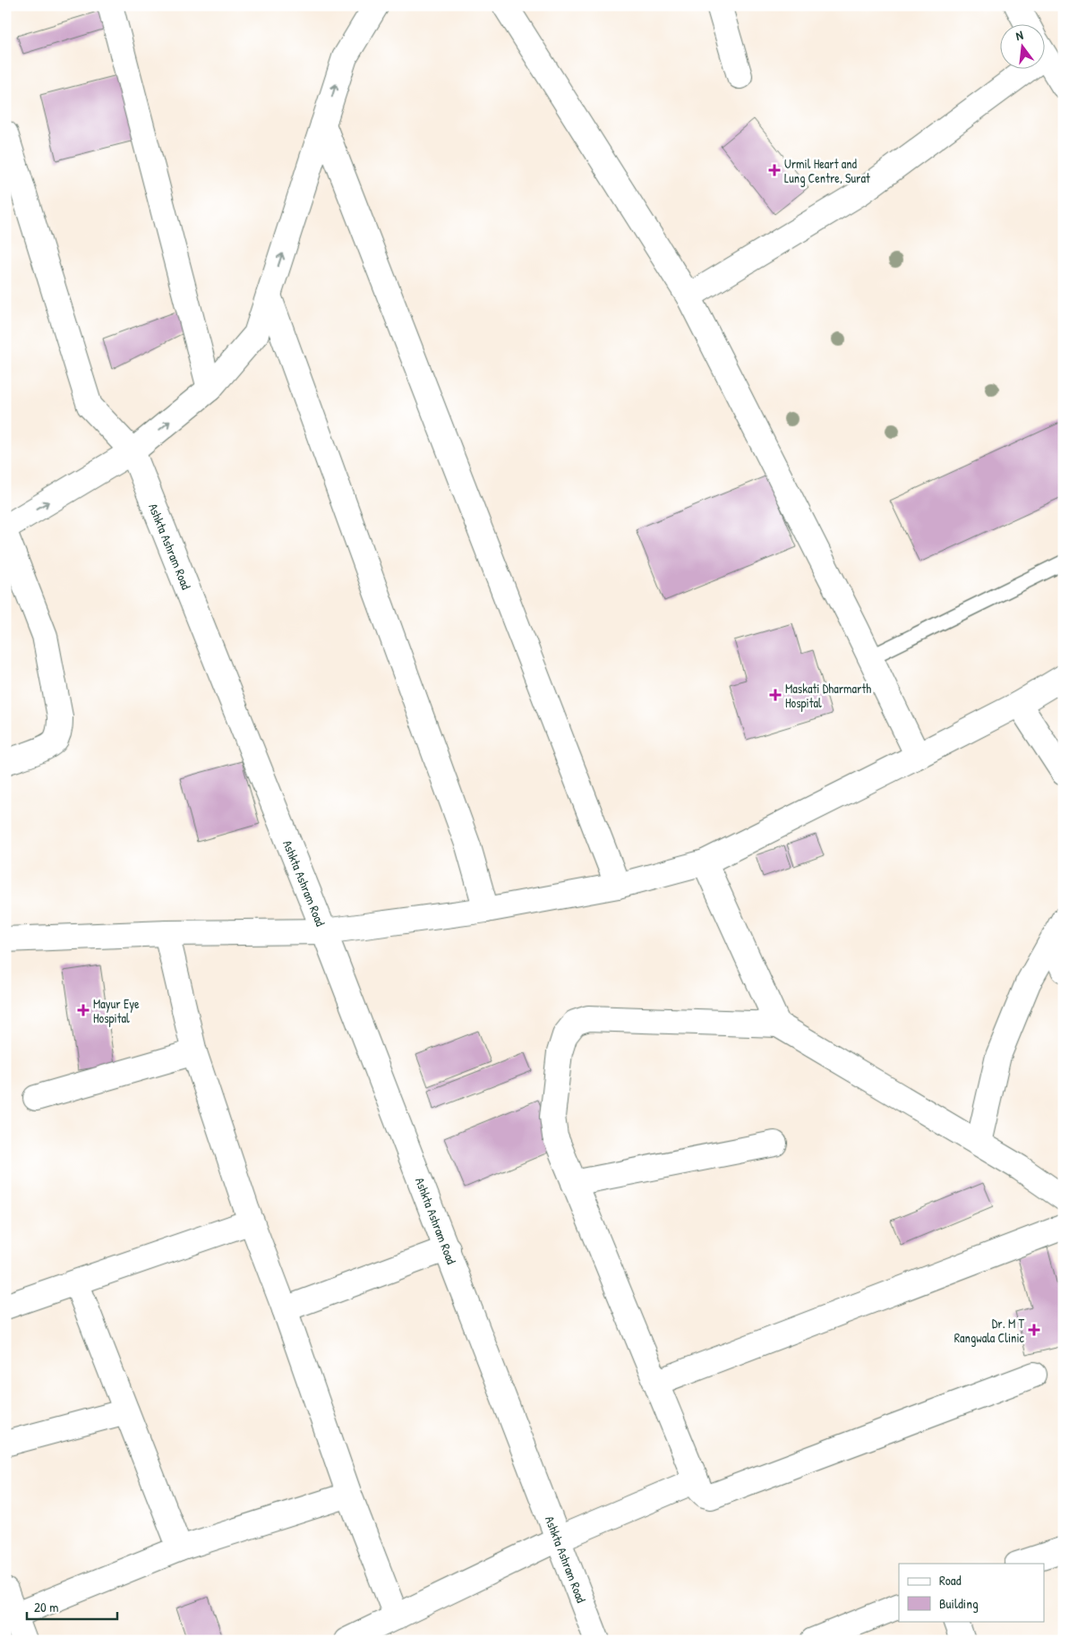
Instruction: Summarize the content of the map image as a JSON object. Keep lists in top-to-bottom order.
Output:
{
  "streets": {
    "street": ["Ashkta Ashram Road"]
  },
  "places": {
    "health": [
      "Urmil Heart and Lung Centre, Surat",
      "Maskati Dharmarth Hospital",
      "Mayur Eye Hospital",
      "Dr. M T Rangwala Clinic"
    ]
  },
  "legend": ["Road", "Building"],
  "scale_bar": "20 m",
  "north": "top"
}
